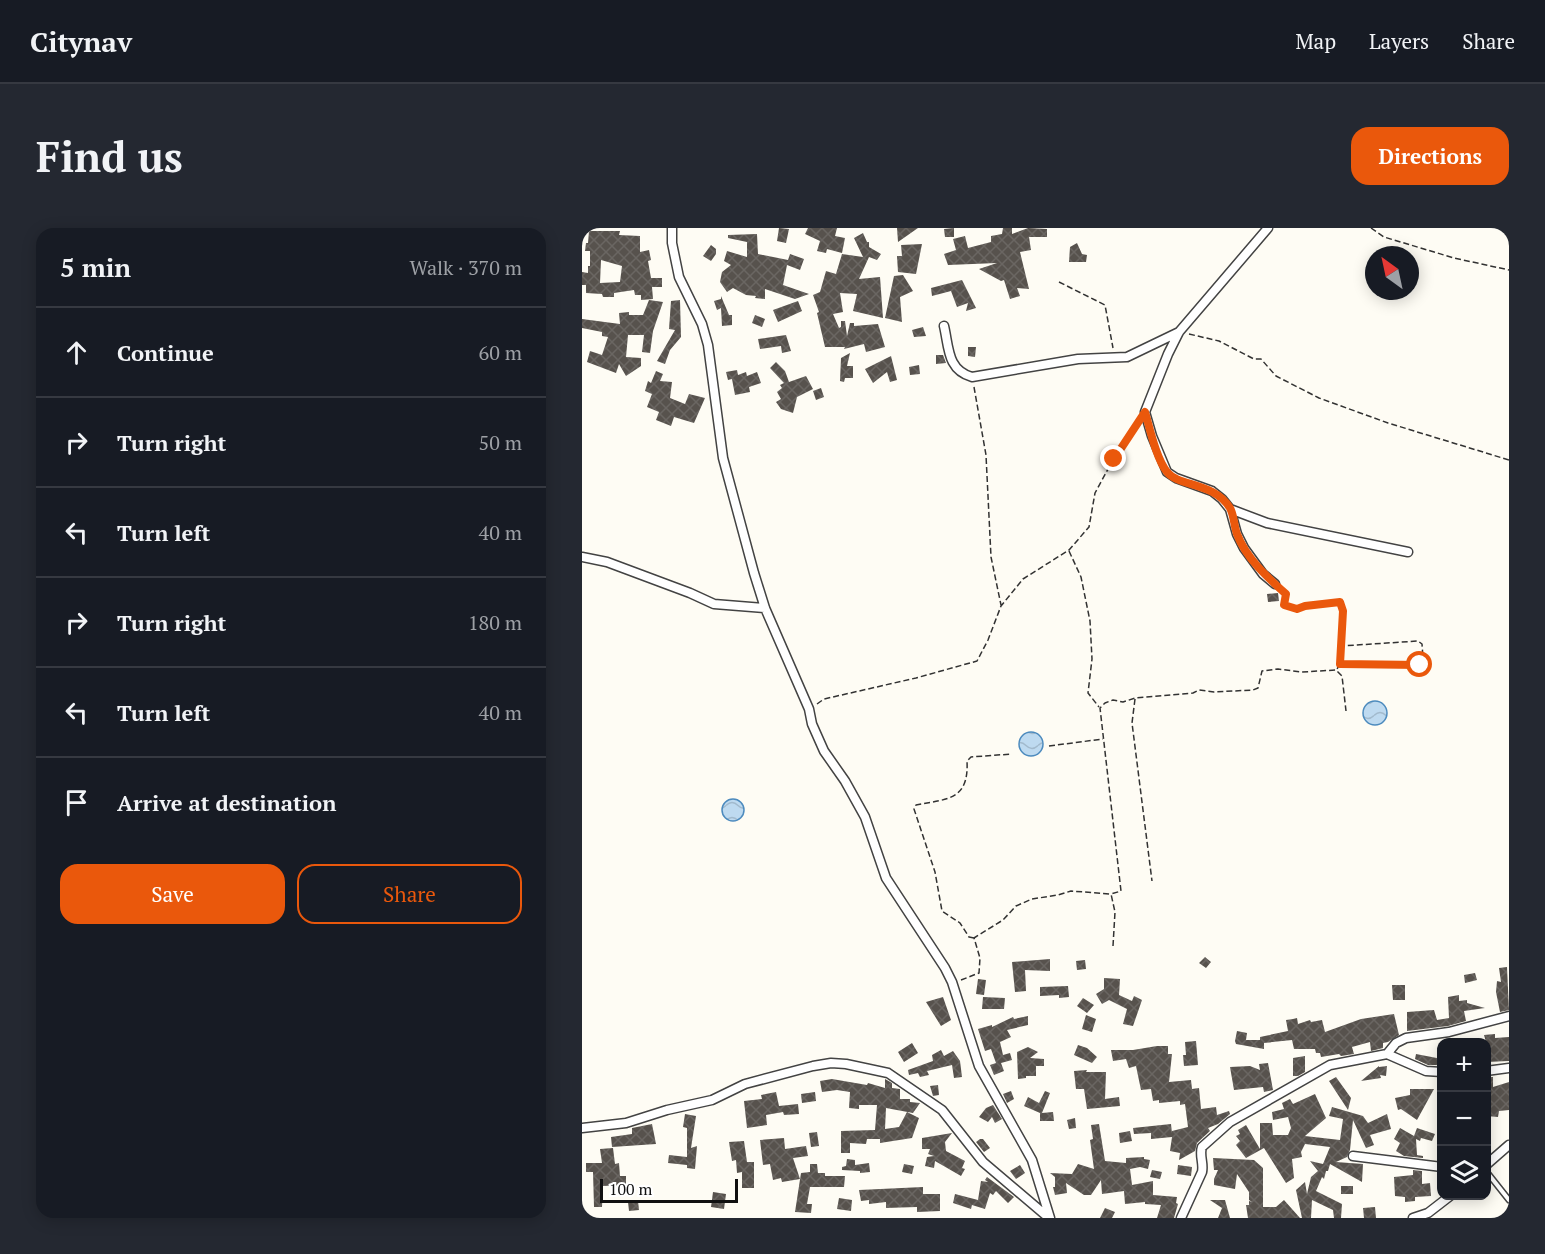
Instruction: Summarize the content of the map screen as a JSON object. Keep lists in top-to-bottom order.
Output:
{
  "scale_bar": "100 m",
  "north": "top left",
  "page": {
    "header": "Citynav",
    "nav": ["Map", "Layers", "Share"],
    "buttons": [
      "Directions",
      ["Save", "Share"]
    ],
    "title": "Find us",
    "heading": ["5 min", "Walk · 370 m"],
    "list": [
      ["Continue", "60 m"],
      ["Turn right", "50 m"],
      ["Turn left", "40 m"],
      ["Turn right", "180 m"],
      ["Turn left", "40 m"],
      "Arrive at destination"
    ],
    "map_buttons": ["+", "−"],
    "scale": "100 m"
  }
}
